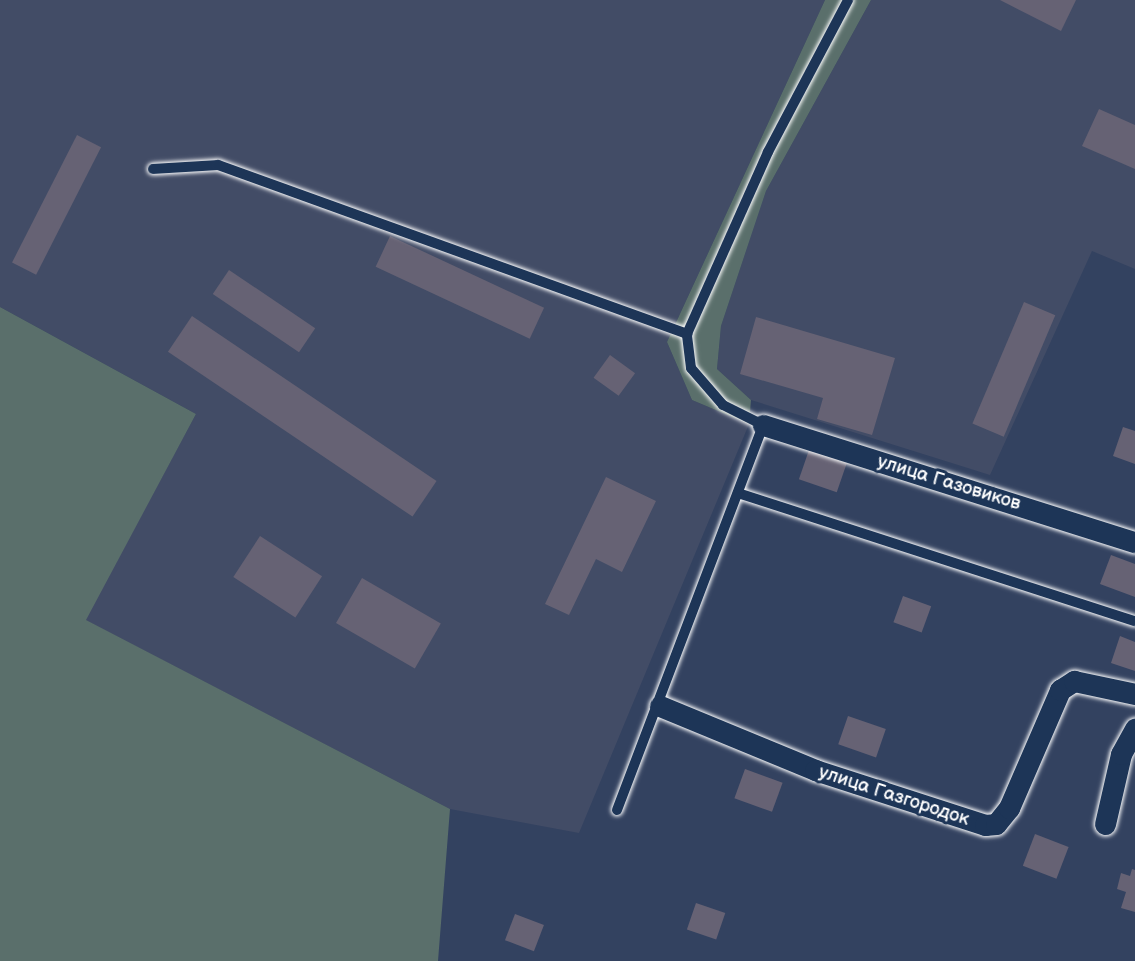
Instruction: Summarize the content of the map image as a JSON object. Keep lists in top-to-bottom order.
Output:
{
  "streets": {
    "street": ["улица Газовиков", "улица Газгородок"]
  }
}
